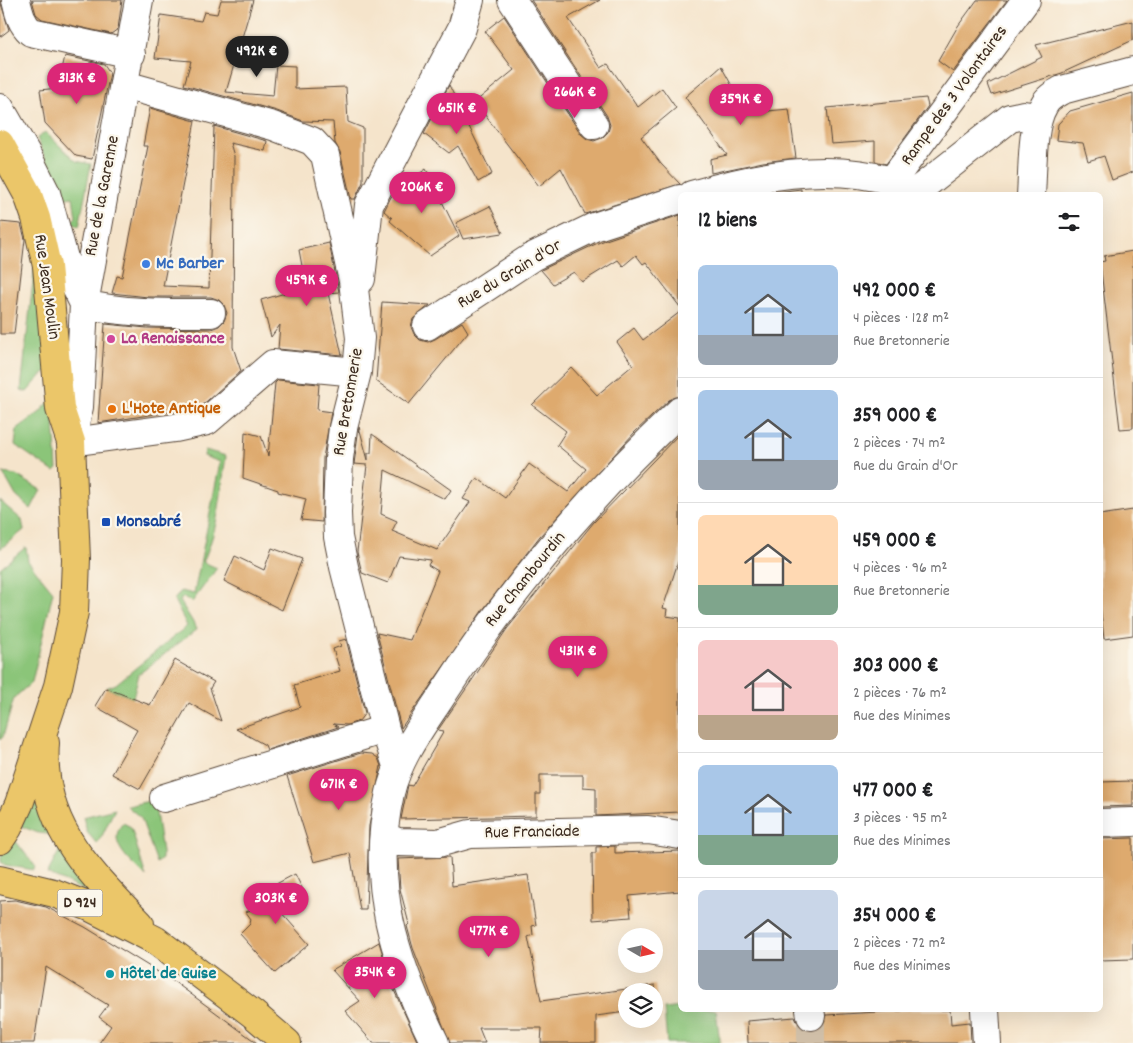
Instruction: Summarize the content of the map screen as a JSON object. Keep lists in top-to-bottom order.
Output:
{
  "streets": {
    "main road": ["Rue Jean Moulin", "D 924"],
    "street": [
      "Rampe des 3 Volontaires",
      "Rue de la Garenne",
      "Rue du Grain d'Or",
      "Rue Bretonnerie",
      "Rue Chambourdin",
      "Rue Franciade"
    ]
  },
  "crossings": [
    ["Rue de la Garenne", "Rue Jean Moulin"],
    ["Rue de la Garenne", "Rue Bretonnerie"],
    ["Rue Jean Moulin", "D 924"],
    ["Rue Bretonnerie", "Rue Chambourdin"],
    ["Rue Chambourdin", "Rue Franciade"]
  ],
  "places": {
    "other": [
      "Mc Barber",
      "La Renaissance",
      "L'Hote Antique",
      "Hôtel de Guise"
    ],
    "transit": ["Monsabré"]
  },
  "north": "right",
  "page": {
    "price": [
      "492K €",
      "313K €",
      "266K €",
      "359K €",
      "651K €",
      "206K €",
      "459K €",
      "431K €",
      "671K €",
      "303K €",
      "477K €",
      "354K €"
    ],
    "heading": "12 biens",
    "list": [
      {
        "name": "492 000 €",
        "note": "4 pièces · 128 m² · Rue Bretonnerie"
      },
      {
        "name": "359 000 €",
        "note": "2 pièces · 74 m² · Rue du Grain d'Or"
      },
      {
        "name": "459 000 €",
        "note": "4 pièces · 96 m² · Rue Bretonnerie"
      },
      {
        "name": "303 000 €",
        "note": "2 pièces · 76 m² · Rue des Minimes"
      },
      {
        "name": "477 000 €",
        "note": "3 pièces · 95 m² · Rue des Minimes"
      },
      {
        "name": "354 000 €",
        "note": "2 pièces · 72 m² · Rue des Minimes"
      }
    ]
  }
}
